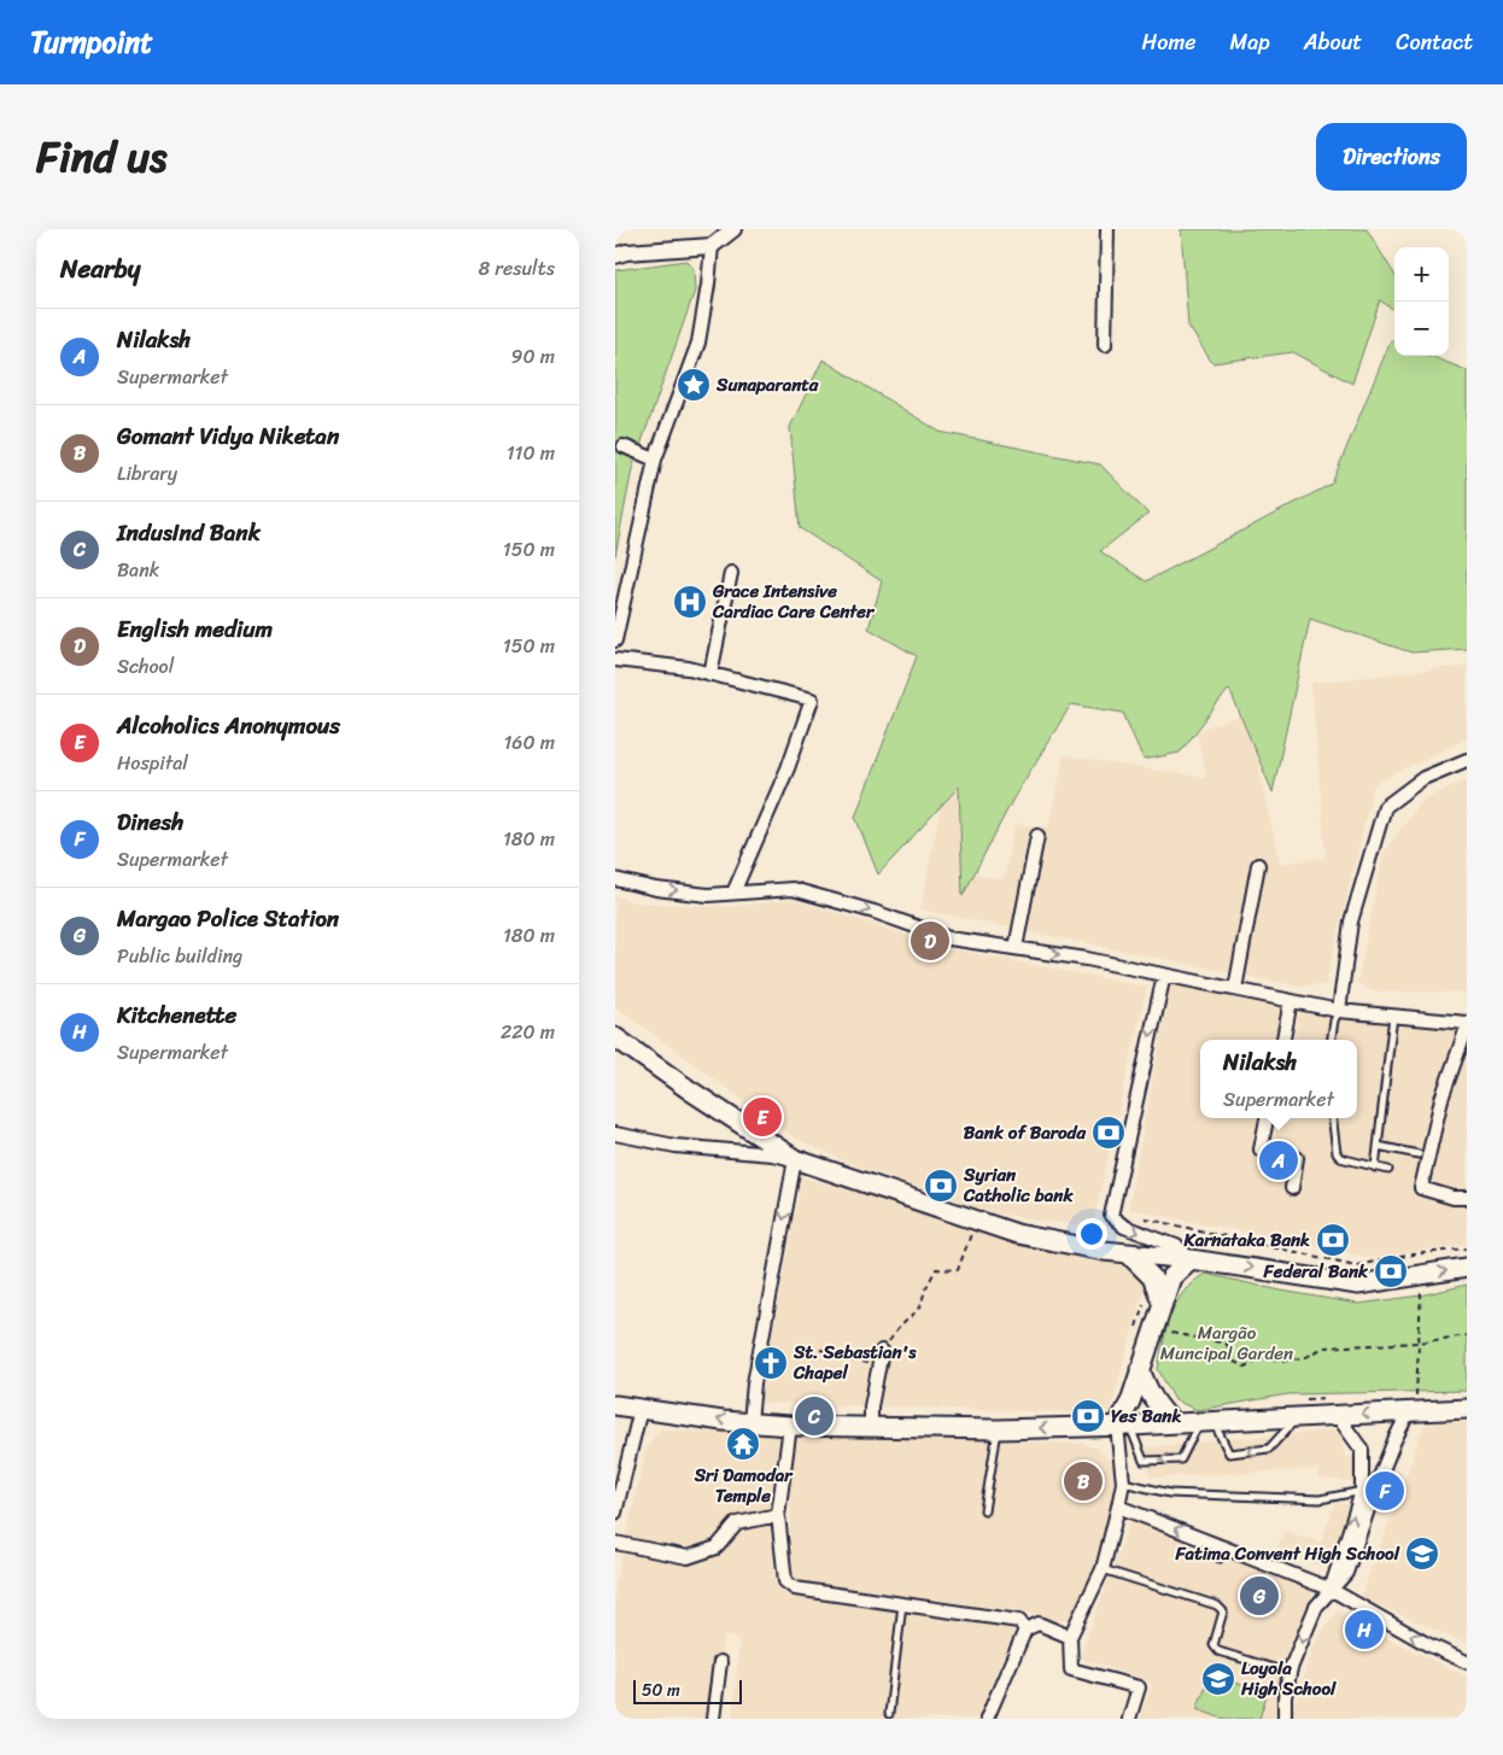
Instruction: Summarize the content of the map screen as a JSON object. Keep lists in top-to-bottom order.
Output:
{
  "parks": ["Margão Muncipal Garden"],
  "places": {
    "place": ["Sunaparanta"],
    "hospital": ["Grace Intensive Cardiac Care Center"],
    "bank": [
      "Bank of Baroda",
      "Syrian Catholic bank",
      "Karnataka Bank",
      "Federal Bank",
      "Yes Bank"
    ],
    "church": ["St. Sebastian's Chapel"],
    "temple": ["Sri Damodar Temple"],
    "school or university": ["Fatima Convent High School", "Loyola High School"]
  },
  "scale_bar": "50 m",
  "page": {
    "header": "Turnpoint",
    "nav": [
      "Home",
      "Map",
      "About",
      "Contact"
    ],
    "title": "Find us",
    "buttons": "Directions",
    "heading": ["Nearby", "8 results"],
    "map_buttons": ["+", "−"],
    "list": [
      {
        "mark": "A",
        "name": "Nilaksh",
        "note": "Supermarket",
        "value": "90 m"
      },
      {
        "mark": "B",
        "name": "Gomant Vidya Niketan",
        "note": "Library",
        "value": "110 m"
      },
      {
        "mark": "C",
        "name": "IndusInd Bank",
        "note": "Bank",
        "value": "150 m"
      },
      {
        "mark": "D",
        "name": "English medium",
        "note": "School",
        "value": "150 m"
      },
      {
        "mark": "E",
        "name": "Alcoholics Anonymous",
        "note": "Hospital",
        "value": "160 m"
      },
      {
        "mark": "F",
        "name": "Dinesh",
        "note": "Supermarket",
        "value": "180 m"
      },
      {
        "mark": "G",
        "name": "Margao Police Station",
        "note": "Public building",
        "value": "180 m"
      },
      {
        "mark": "H",
        "name": "Kitchenette",
        "note": "Supermarket",
        "value": "220 m"
      }
    ],
    "pins": [
      "D",
      "E",
      "A",
      "C",
      "B",
      "F",
      "G",
      "H"
    ],
    "popup": ["Nilaksh", "Supermarket"],
    "scale": "50 m"
  }
}
